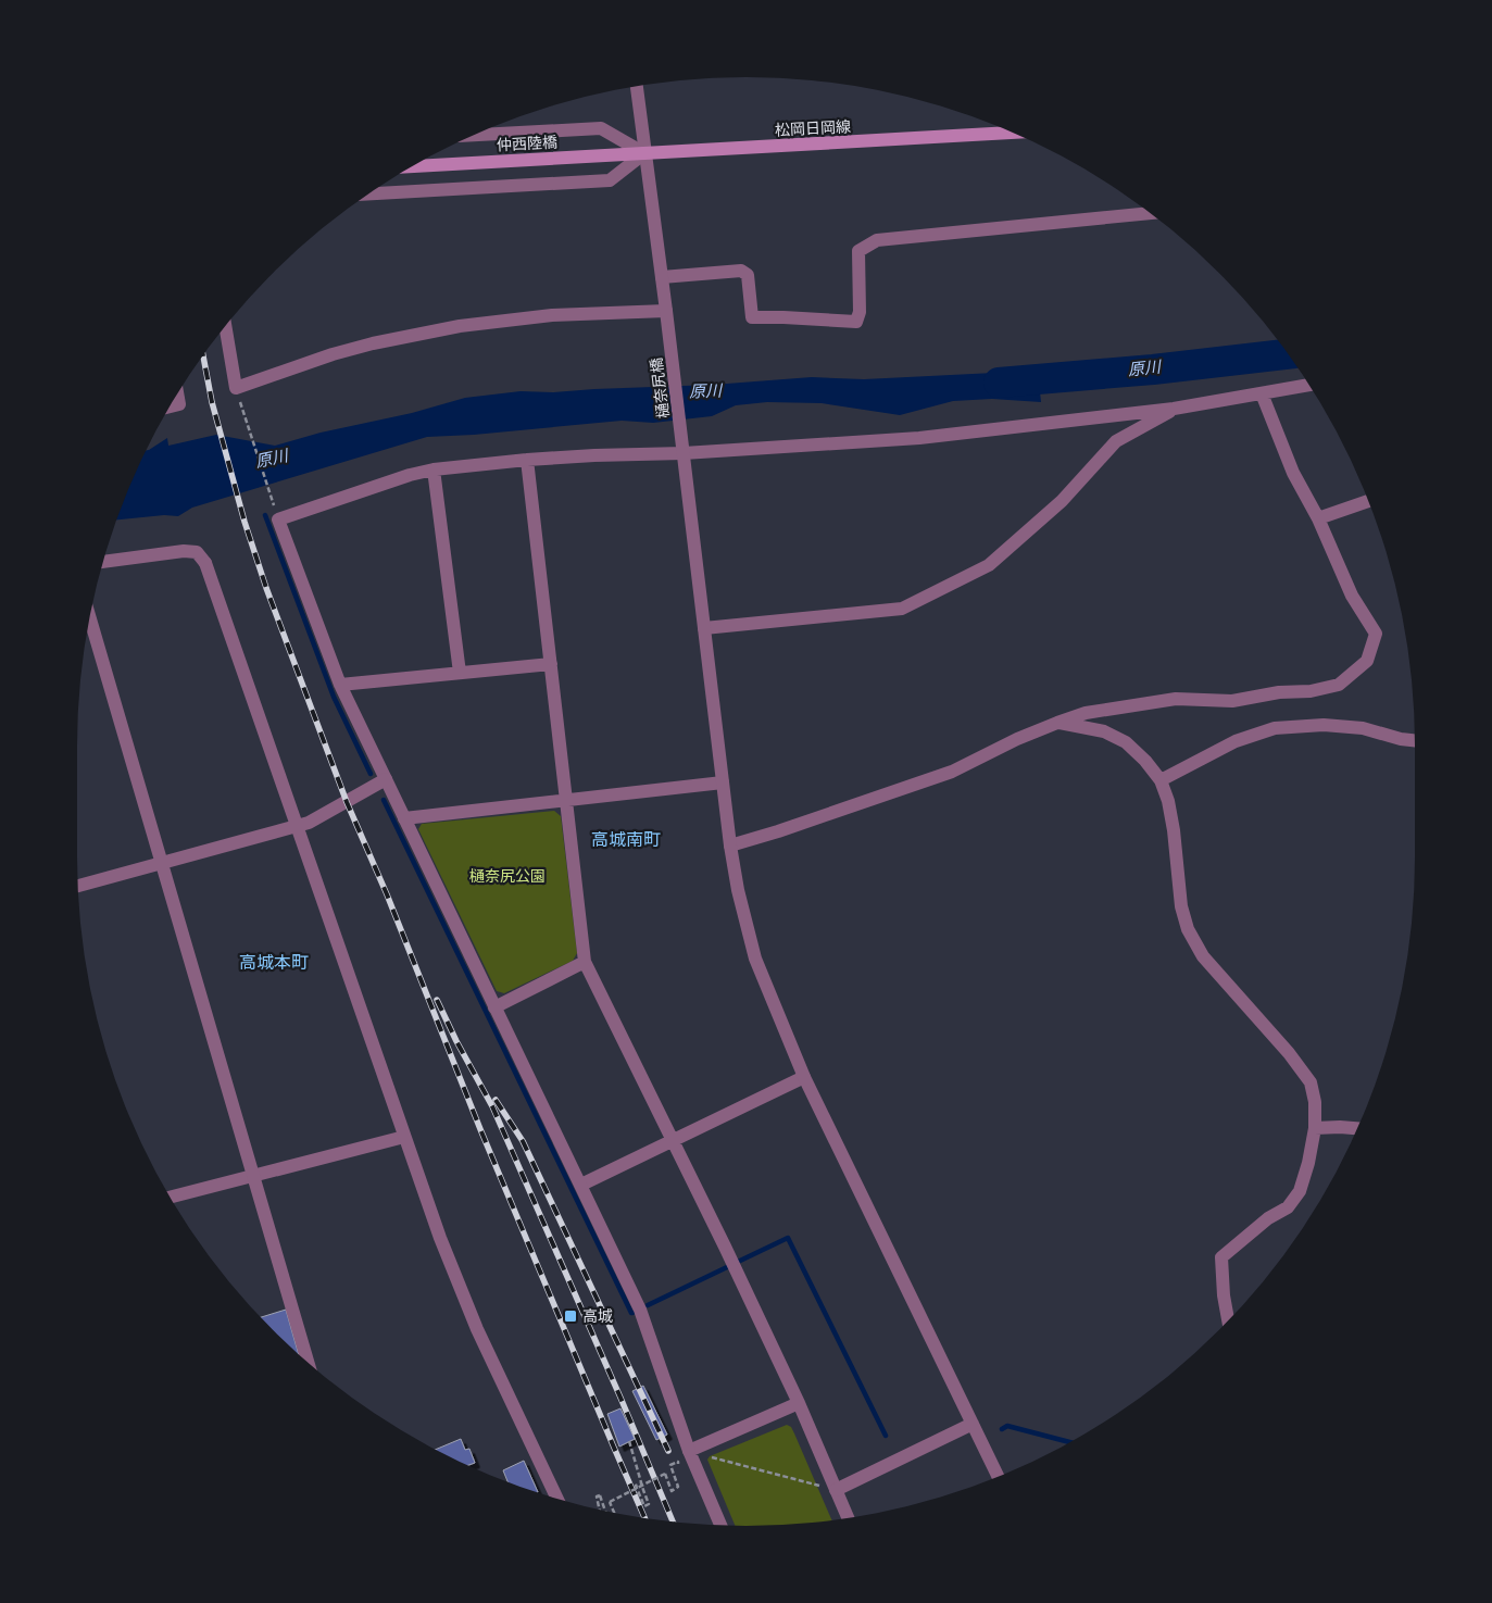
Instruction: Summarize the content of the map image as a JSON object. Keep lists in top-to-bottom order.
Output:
{
  "streets": {
    "main road": ["松岡日岡線", "仲西陸橋"],
    "street": ["樋奈尻橋"]
  },
  "crossings": [
    ["松岡日岡線", "仲西陸橋"],
    ["松岡日岡線", "樋奈尻橋"]
  ],
  "districts": ["高城南町", "高城本町"],
  "water": ["原川"],
  "parks": ["樋奈尻公園"],
  "places": {
    "transit": ["高城"]
  }
}
